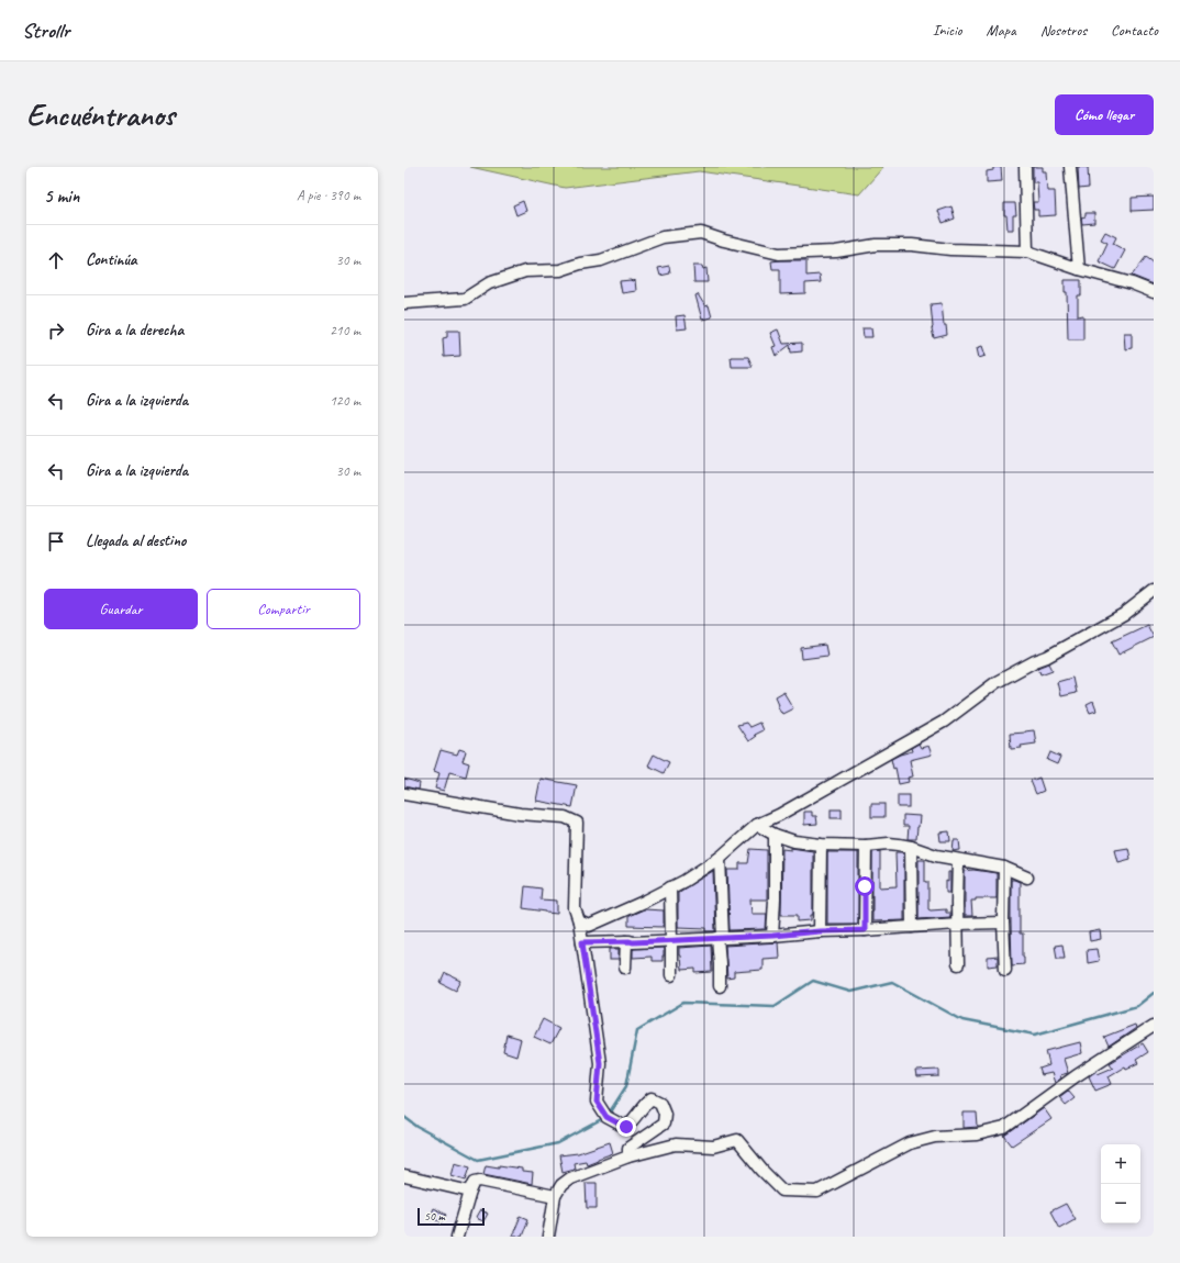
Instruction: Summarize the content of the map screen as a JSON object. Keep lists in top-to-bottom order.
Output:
{
  "scale_bar": "50 m",
  "page": {
    "header": "Strollr",
    "nav": [
      "Inicio",
      "Mapa",
      "Nosotros",
      "Contacto"
    ],
    "buttons": [
      "Cómo llegar",
      ["Guardar", "Compartir"]
    ],
    "title": "Encuéntranos",
    "heading": ["5 min", "A pie · 390 m"],
    "list": [
      ["Continúa", "30 m"],
      ["Gira a la derecha", "210 m"],
      ["Gira a la izquierda", "120 m"],
      ["Gira a la izquierda", "30 m"],
      "Llegada al destino"
    ],
    "map_buttons": ["+", "−"],
    "scale": "50 m"
  }
}
